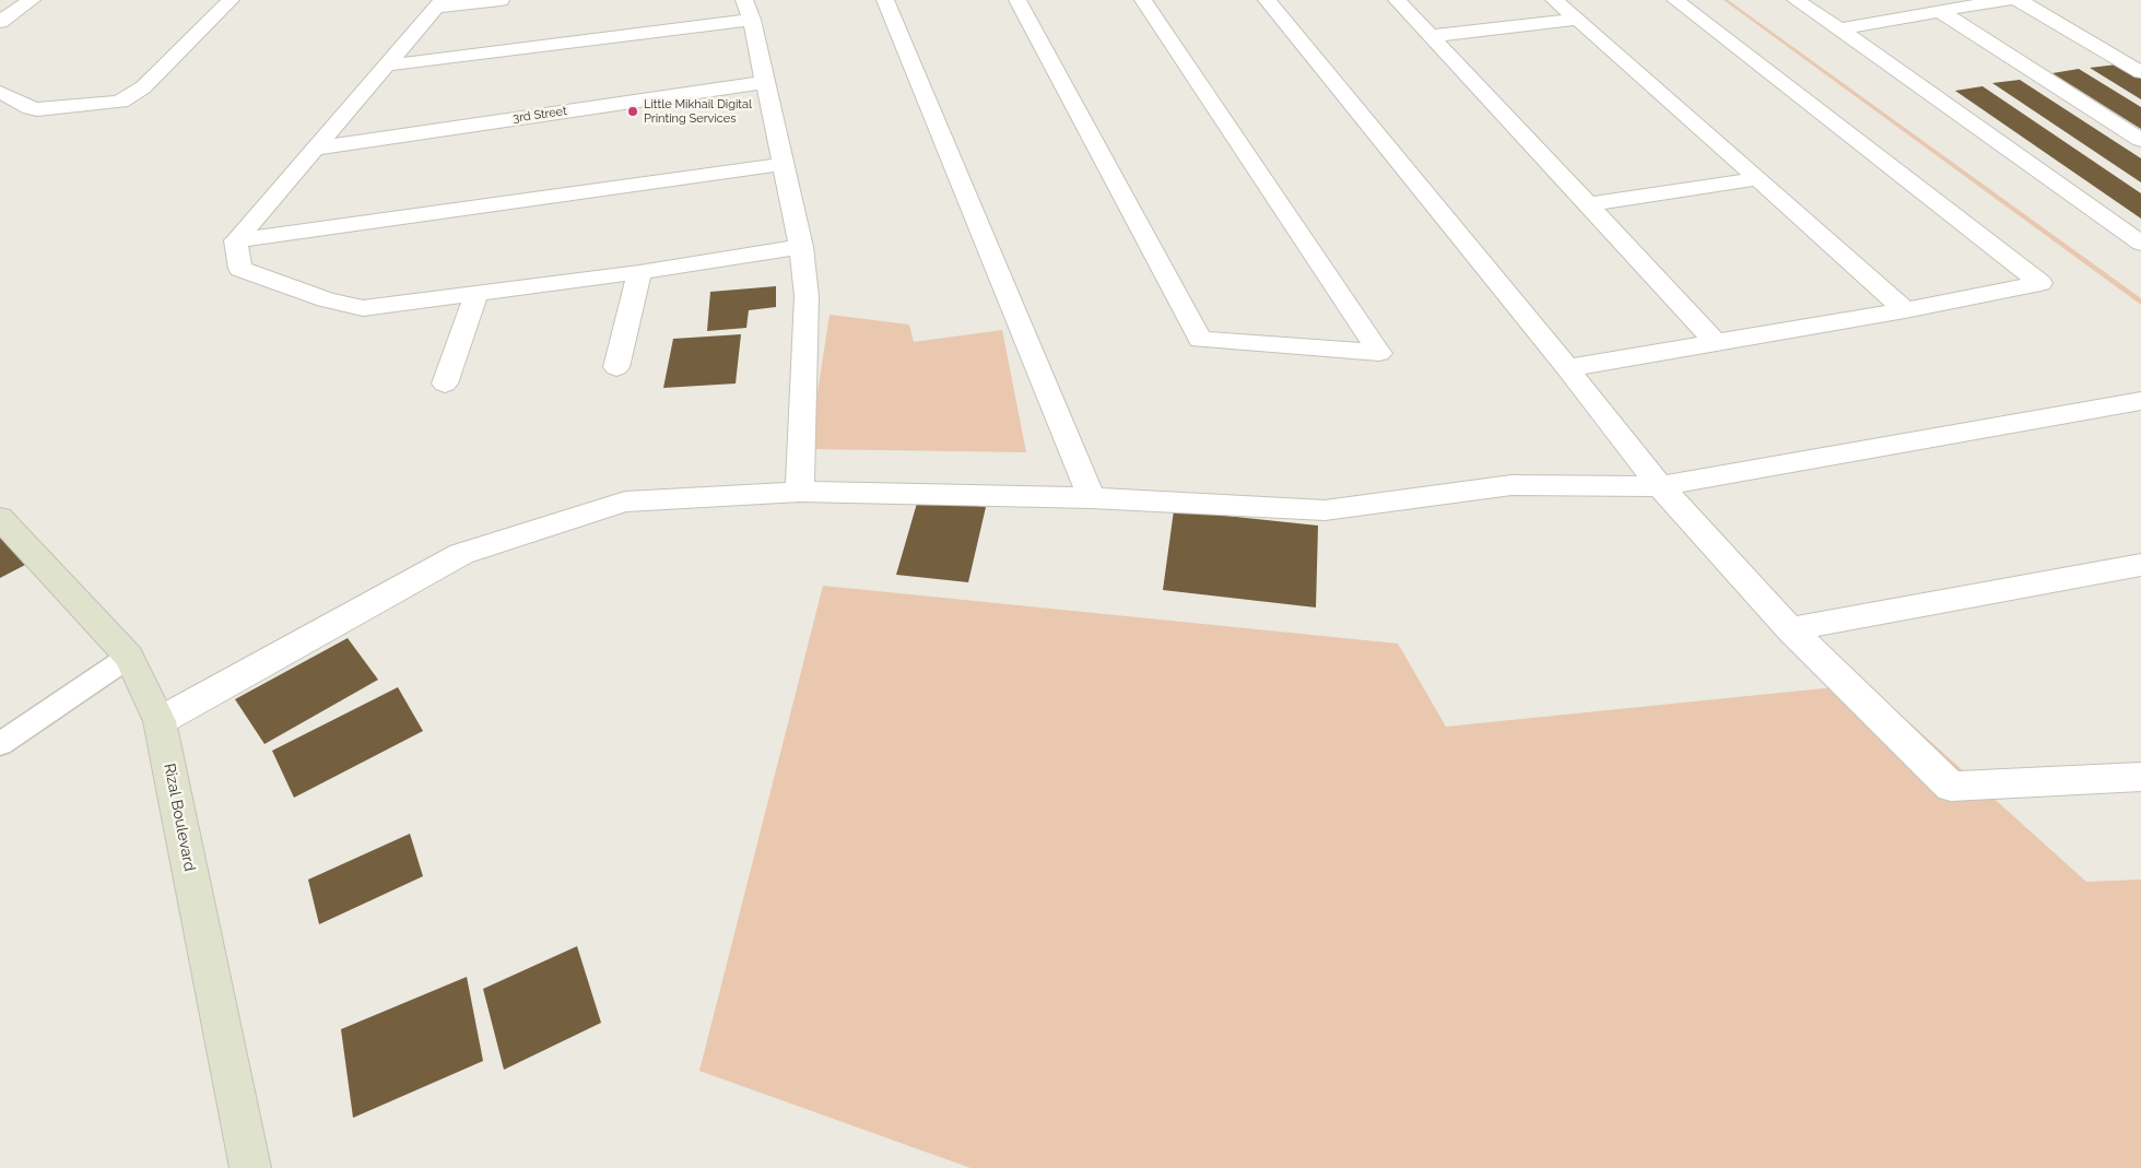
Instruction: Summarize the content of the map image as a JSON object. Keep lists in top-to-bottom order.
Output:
{
  "streets": {
    "main road": ["Rizal Boulevard"],
    "street": ["3rd Street"]
  },
  "places": ["Little Mikhail Digital Printing Services"]
}
